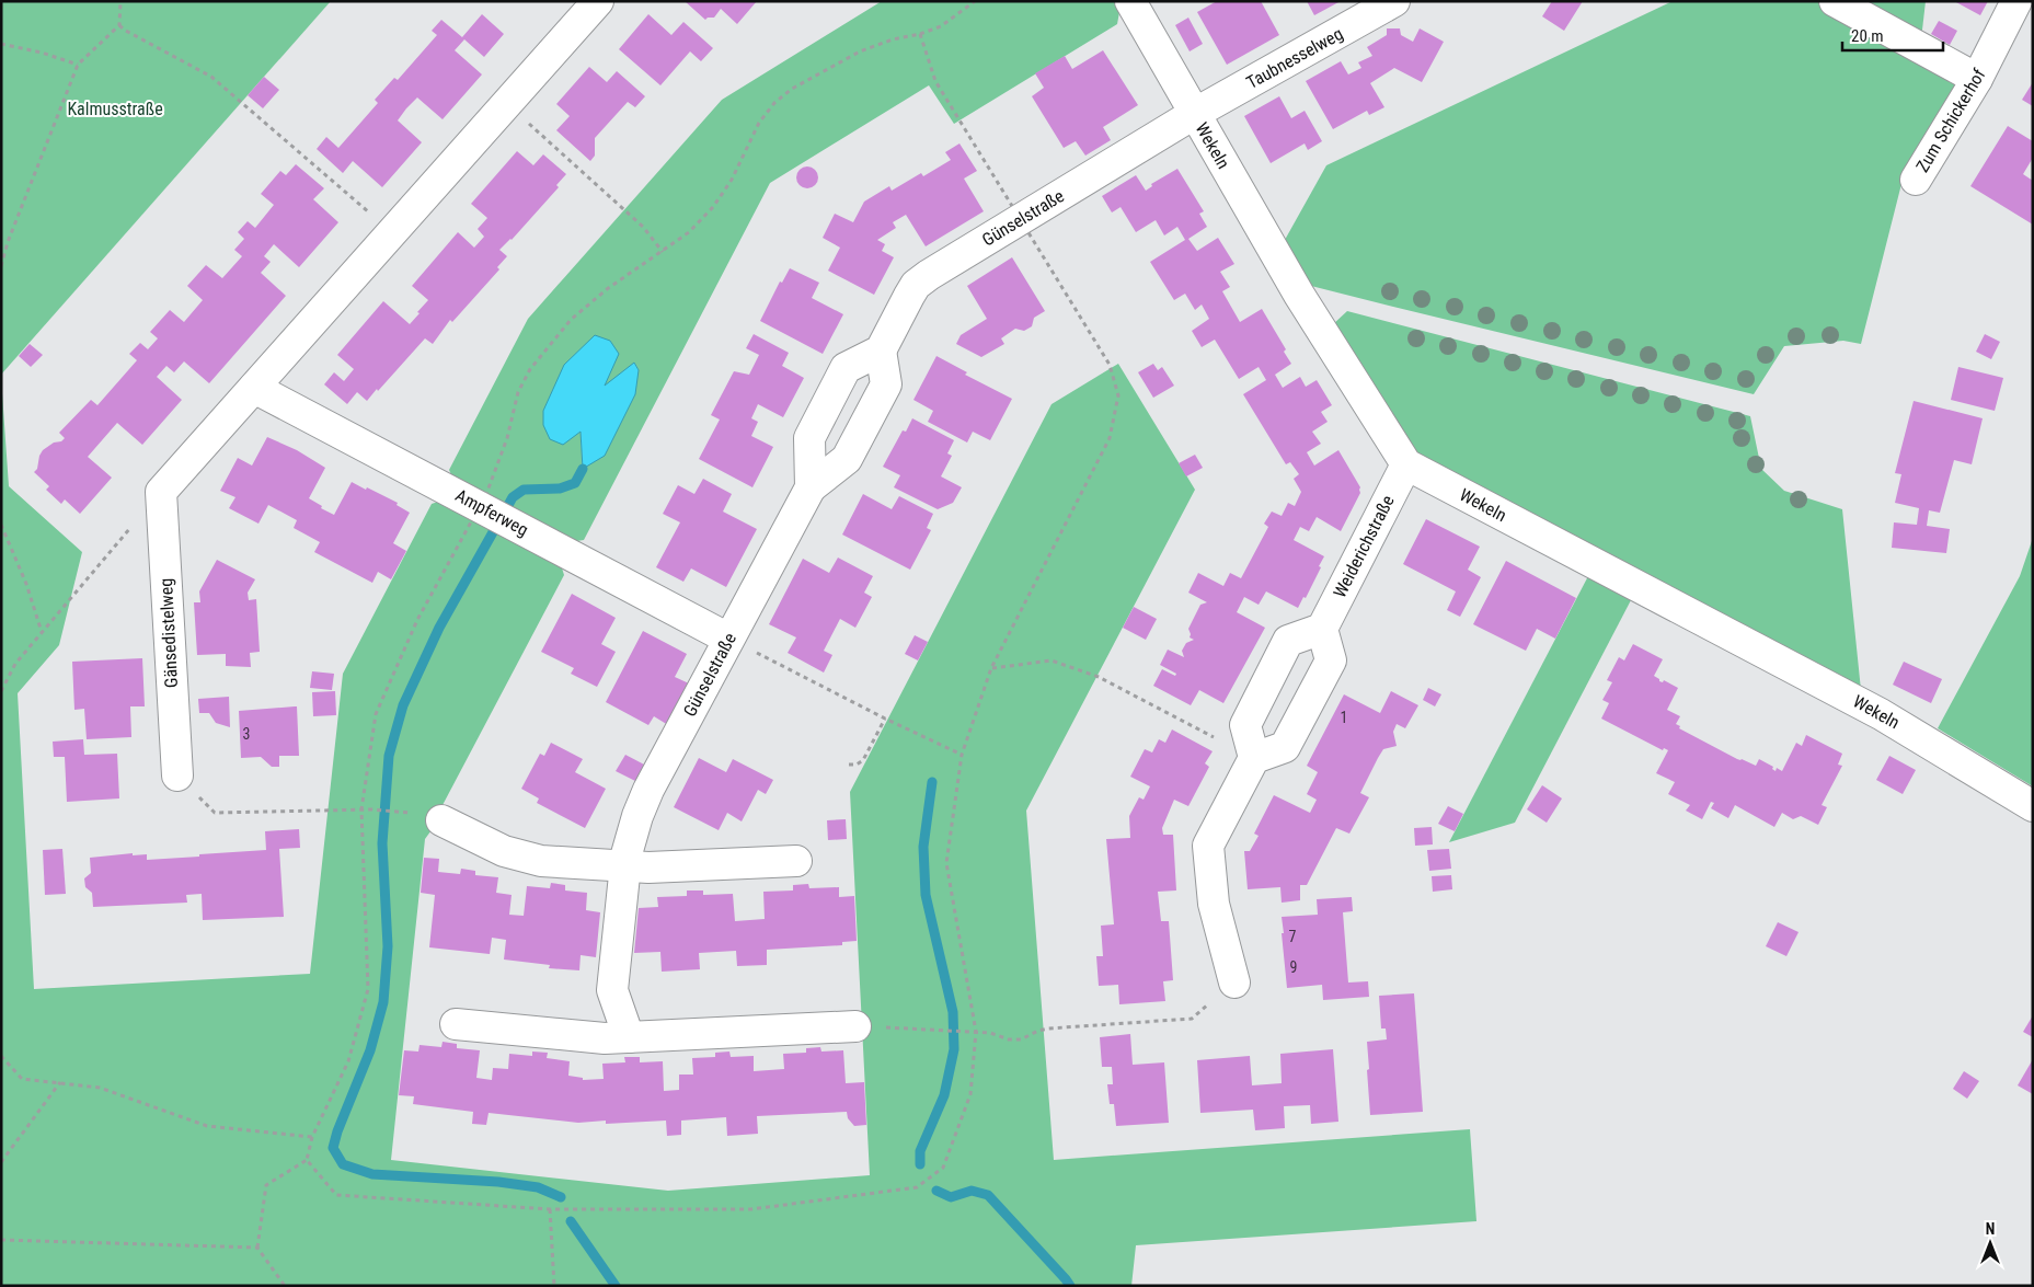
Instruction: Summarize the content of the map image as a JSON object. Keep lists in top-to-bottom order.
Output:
{
  "streets": {
    "street": [
      "Taubnesselweg",
      "Zum Schickerhof",
      "Wekeln",
      "Günselstraße",
      "Ampferweg",
      "Weiderichstraße",
      "Gänsedistelweg"
    ]
  },
  "crossings": [
    ["Taubnesselweg", "Wekeln"],
    ["Taubnesselweg", "Günselstraße"],
    ["Wekeln", "Günselstraße"],
    ["Wekeln", "Weiderichstraße"],
    ["Günselstraße", "Ampferweg"]
  ],
  "parks": ["Kalmusstraße"],
  "house_numbers": [
    "1",
    "3",
    "7",
    "9"
  ],
  "scale_bar": "20 m",
  "north": "top"
}
